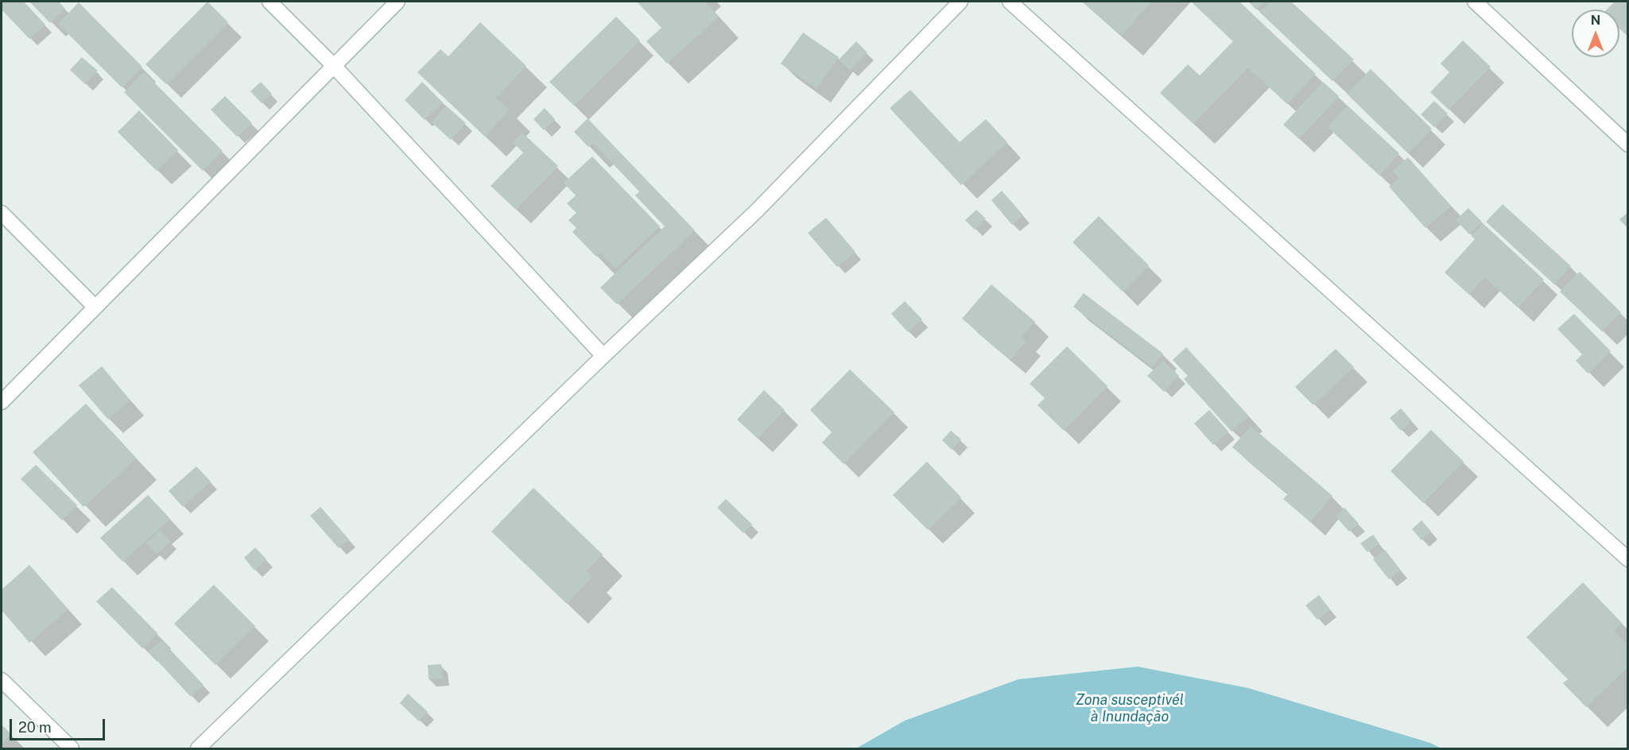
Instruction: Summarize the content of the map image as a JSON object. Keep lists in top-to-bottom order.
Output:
{
  "water": ["Zona susceptivél à Inundação"],
  "scale_bar": "20 m",
  "north": "top"
}
